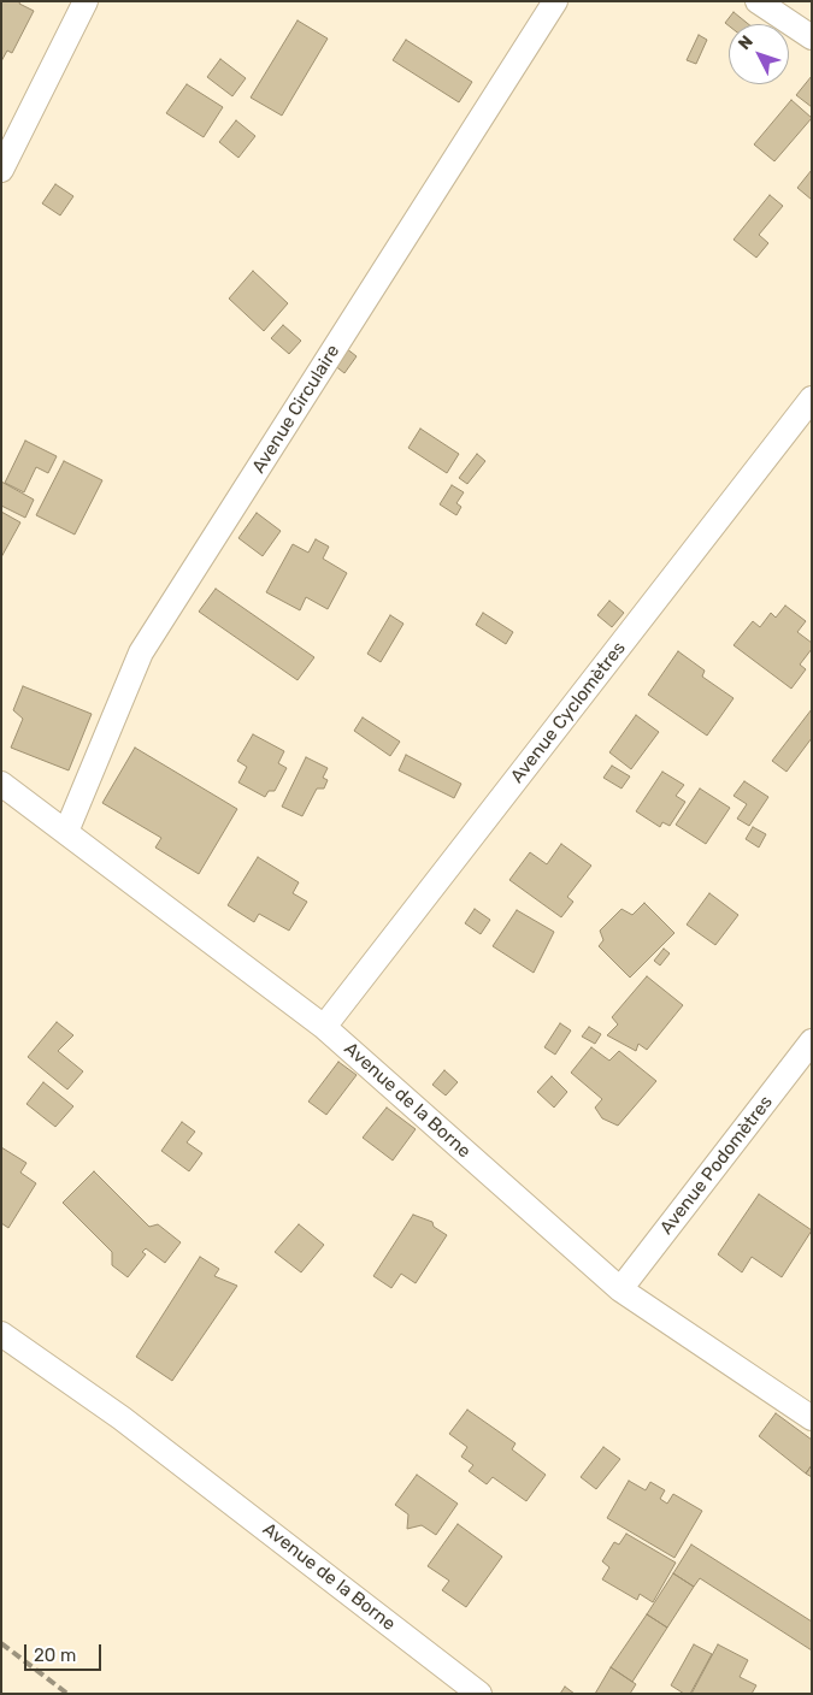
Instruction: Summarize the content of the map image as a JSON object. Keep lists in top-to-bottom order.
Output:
{
  "streets": {
    "street": [
      "Avenue Circulaire",
      "Avenue Cyclomètres",
      "Avenue de la Borne",
      "Avenue Podomètres"
    ]
  },
  "crossings": [
    ["Avenue Circulaire", "Avenue de la Borne"],
    ["Avenue Cyclomètres", "Avenue de la Borne"],
    ["Avenue de la Borne", "Avenue Podomètres"]
  ],
  "scale_bar": "20 m",
  "north": "top left"
}
